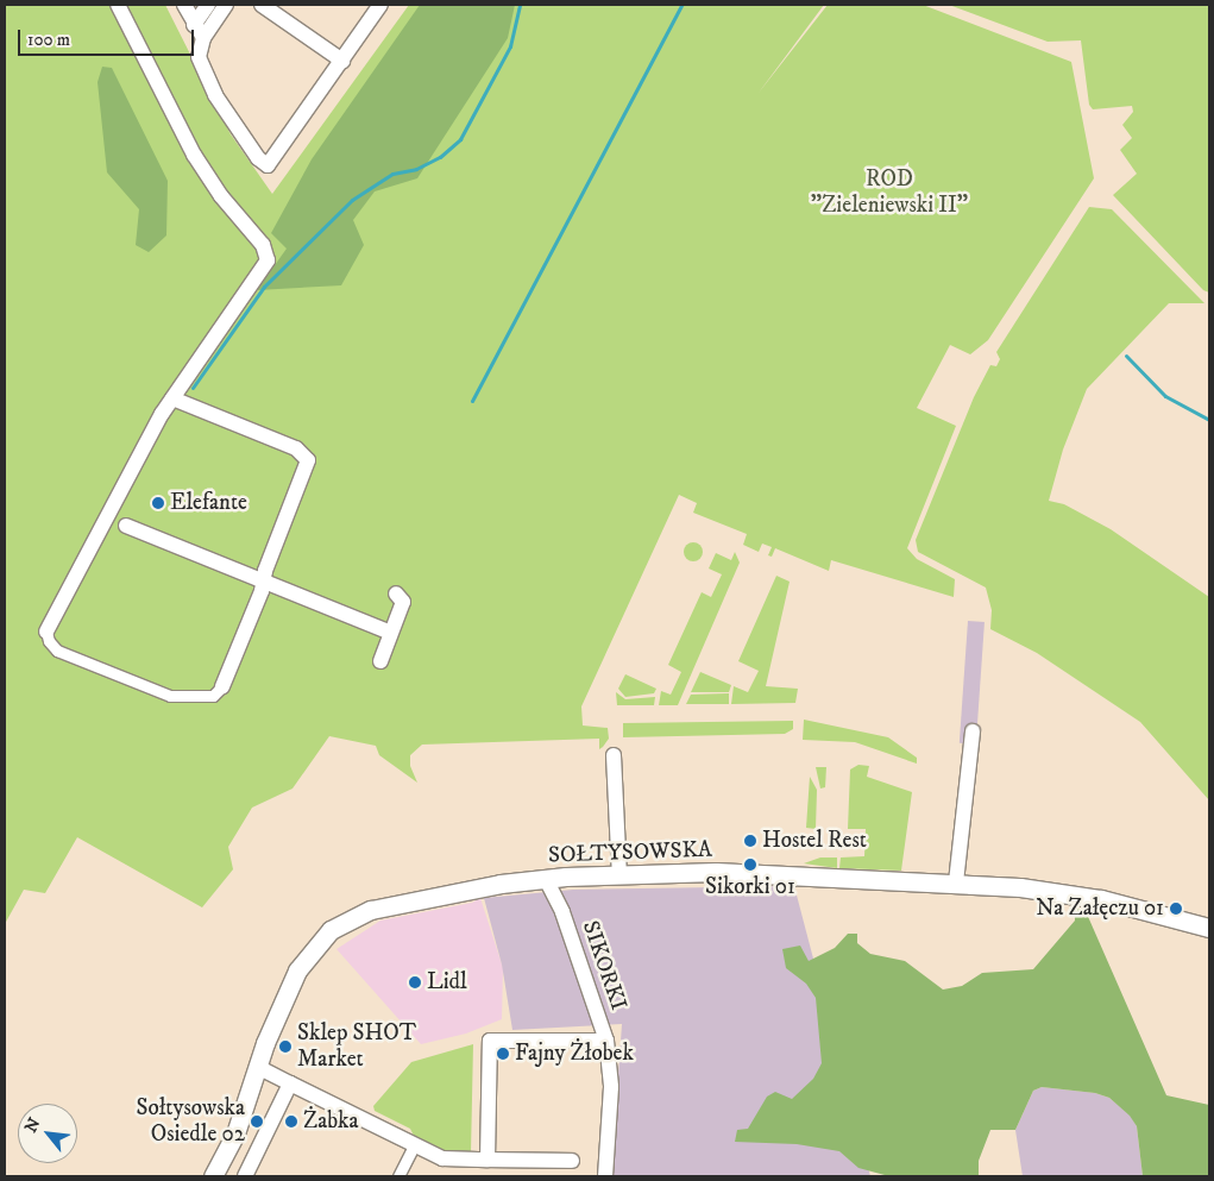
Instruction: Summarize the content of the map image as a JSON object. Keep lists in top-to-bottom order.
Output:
{
  "streets": {
    "street": ["SOŁTYSOWSKA", "SIKORKI"]
  },
  "crossings": [
    ["SOŁTYSOWSKA", "SIKORKI"]
  ],
  "parks": ["ROD \"Zieleniewski II\""],
  "places": [
    "Elefante",
    "Hostel Rest",
    "Sikorki 01",
    "Na Załęczu 01",
    "Lidl",
    "Sklep SHOT Market",
    "Fajny Żłobek",
    "Sołtysowska Osiedle 02",
    "Żabka"
  ],
  "scale_bar": "100 m",
  "north": "top left"
}
